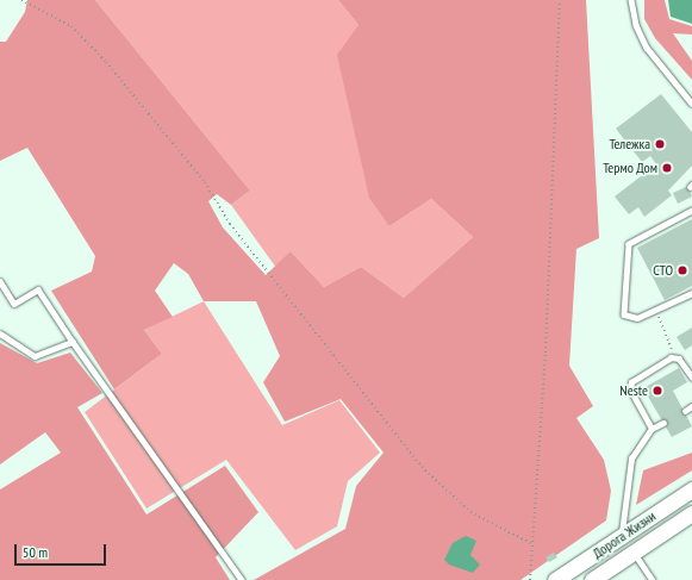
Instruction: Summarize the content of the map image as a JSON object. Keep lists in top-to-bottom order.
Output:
{
  "streets": {
    "main road": ["Дорога Жизни"]
  },
  "places": [
    "Тележка",
    "Термо Дом",
    "СТО",
    "Neste"
  ],
  "scale_bar": "50 m"
}
